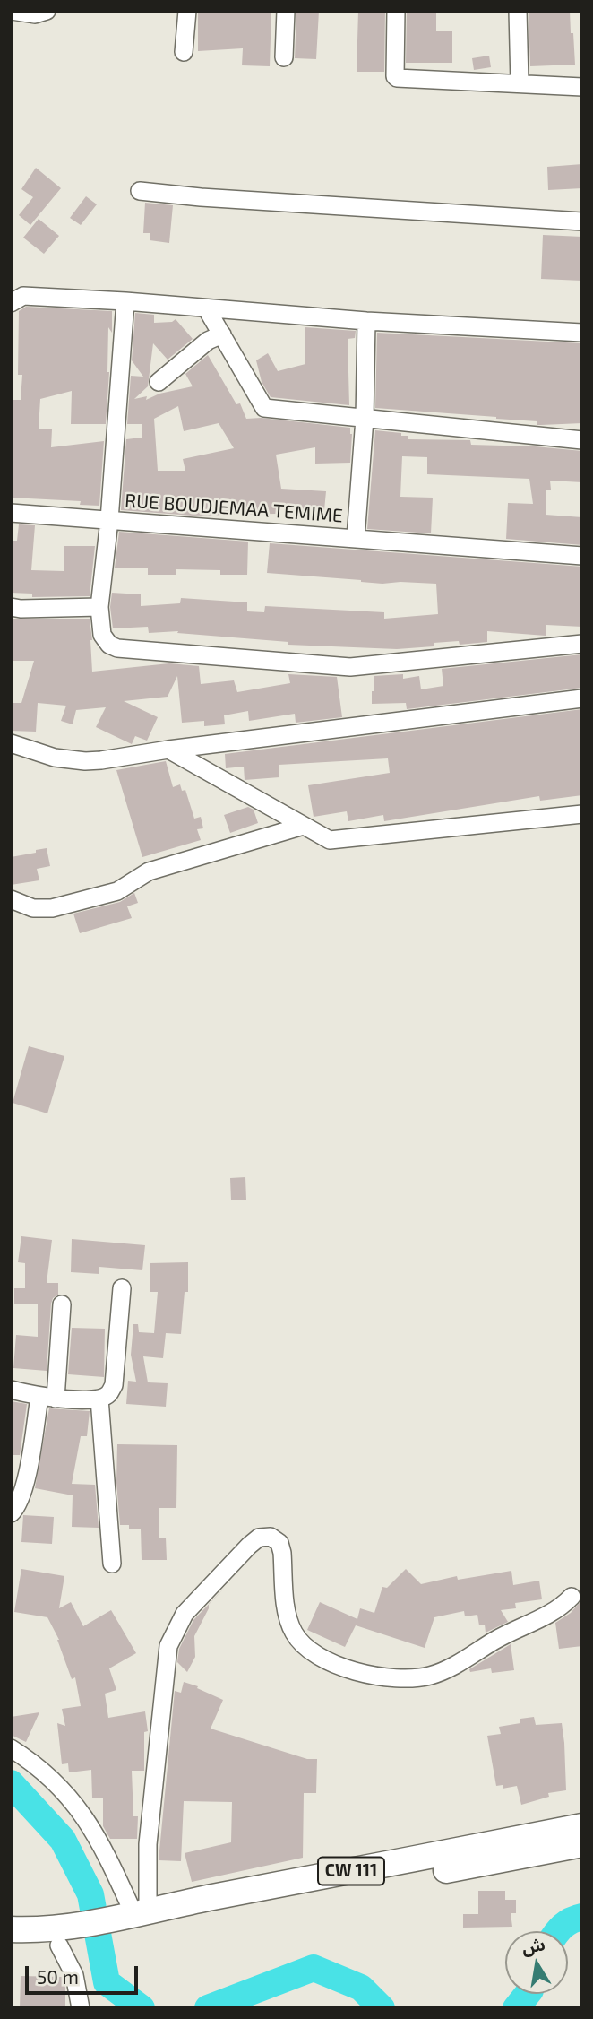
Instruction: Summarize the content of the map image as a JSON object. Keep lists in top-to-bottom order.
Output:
{
  "streets": {
    "highway": ["CW 111"],
    "street": ["RUE BOUDJEMAA TEMIME"]
  },
  "scale_bar": "50 m",
  "north": "top"
}
